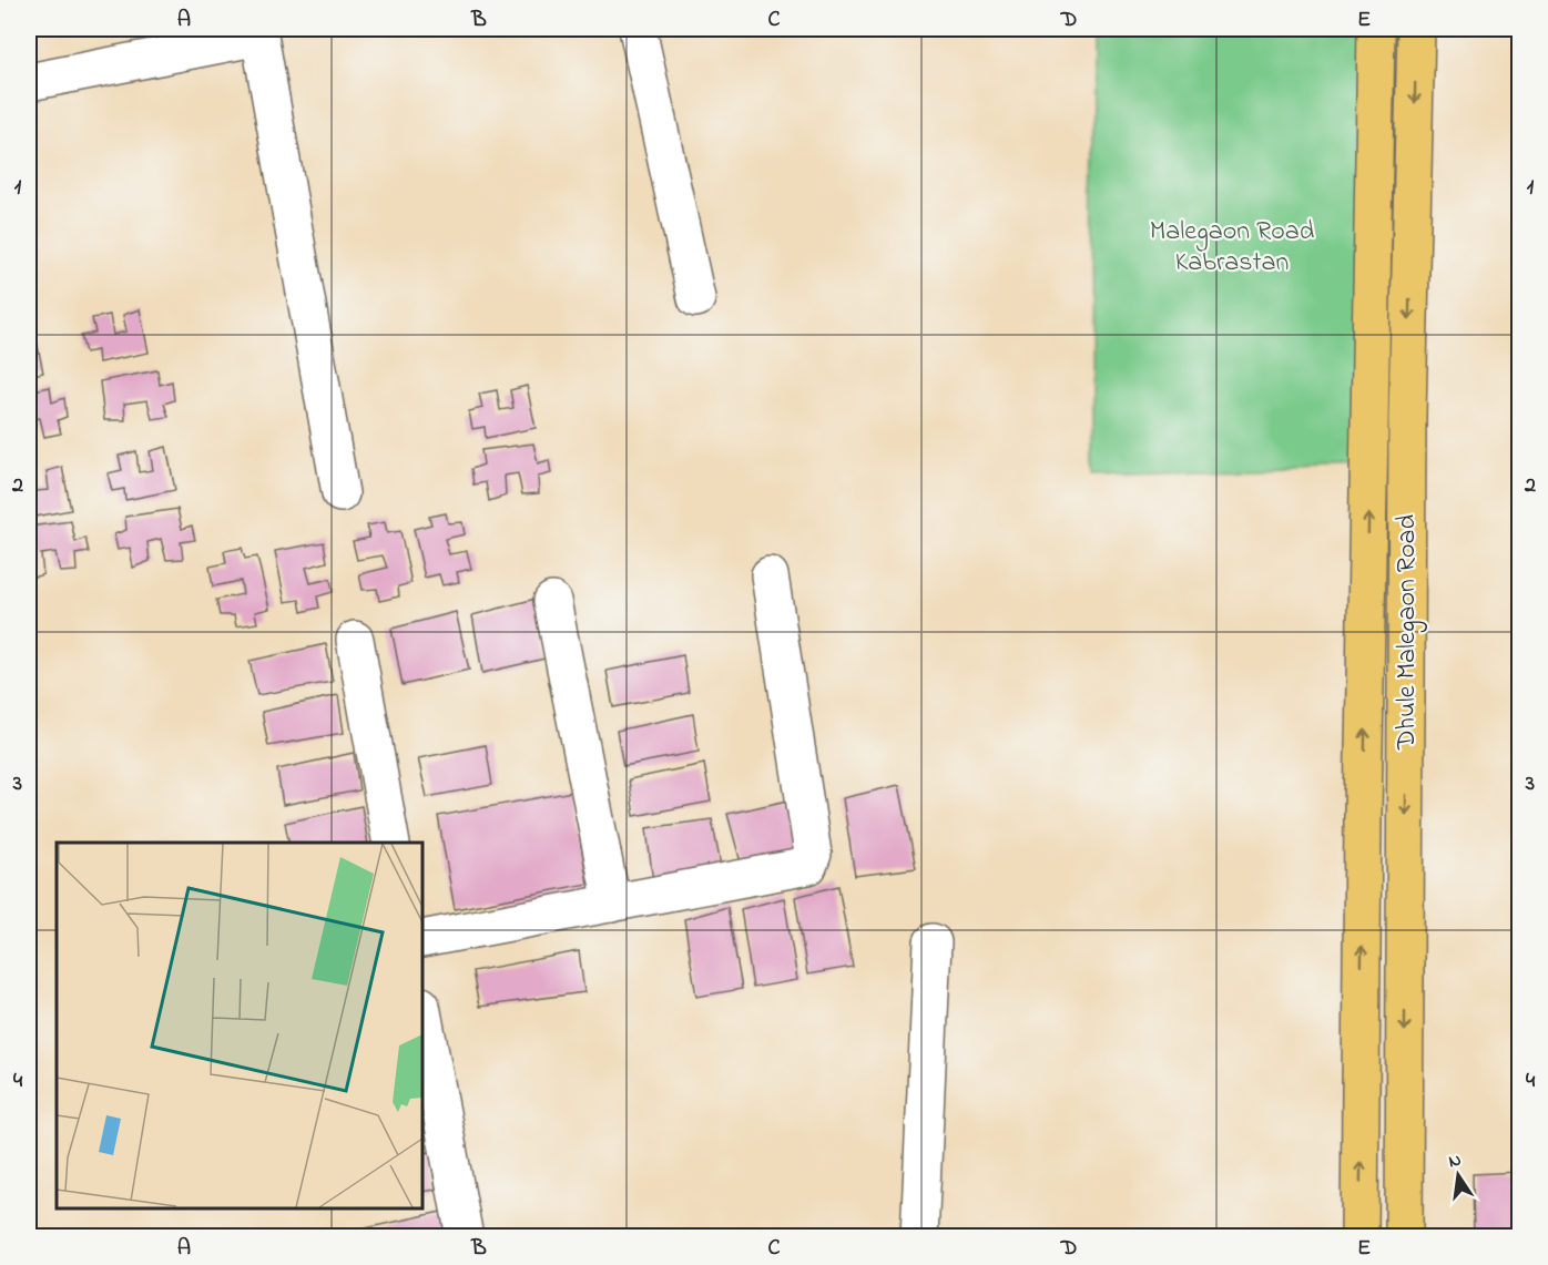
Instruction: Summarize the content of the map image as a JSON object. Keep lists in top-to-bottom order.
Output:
{
  "streets": {
    "main road": ["Dhule Malegaon Road"]
  },
  "parks": ["Malegaon Road Kabrastan"],
  "north": "top",
  "grid": {
    "columns": [
      "A",
      "B",
      "C",
      "D",
      "E"
    ],
    "rows": [
      "1",
      "2",
      "3",
      "4"
    ]
  }
}
